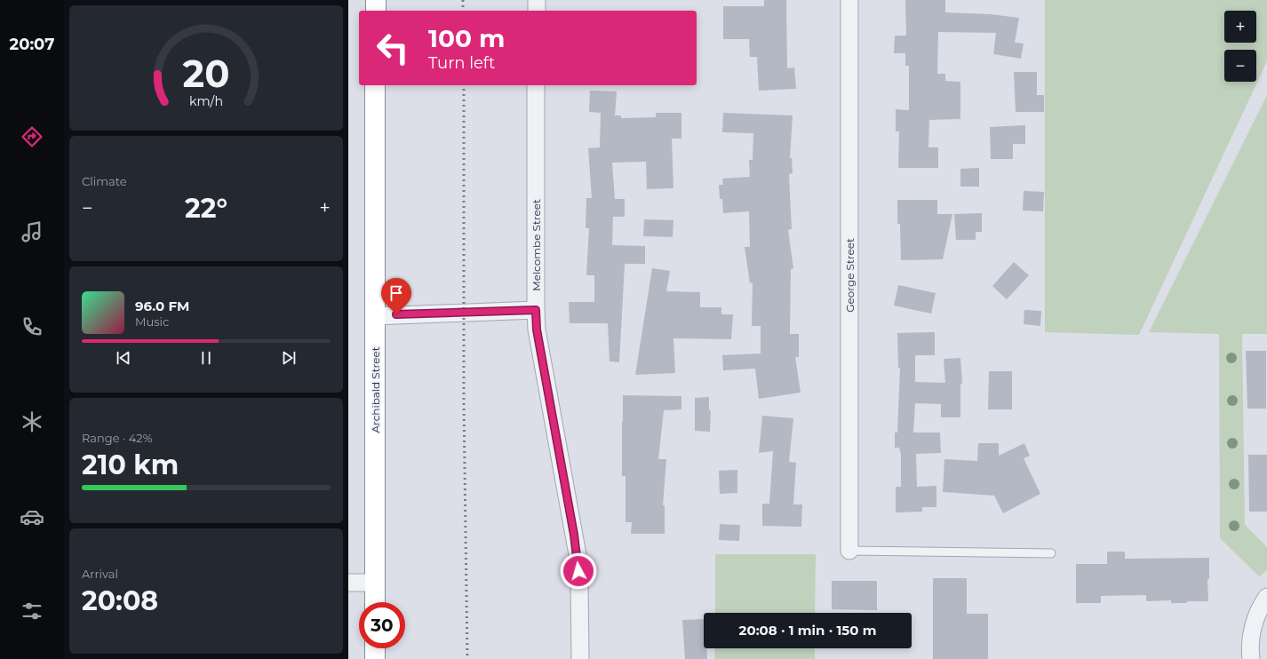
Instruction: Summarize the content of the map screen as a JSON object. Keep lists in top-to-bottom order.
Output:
{
  "streets": {
    "highway": ["Archibald Street"],
    "street": ["Melcombe Street", "George Street"]
  },
  "page": {
    "tabs": "20:07",
    "map_buttons": ["+", "−"],
    "turn": ["100 m", "Turn left"],
    "tile": [
      "Climate",
      ["Range · 42%", "210 km"],
      ["Arrival", "20:08"]
    ],
    "heat": ["−", "22°", "+"],
    "song": ["96.0 FM", "Music"],
    "limit": "30",
    "trip": "20:08 · 1 min · 150 m",
    "gauge": ["20", "km/h"]
  }
}
